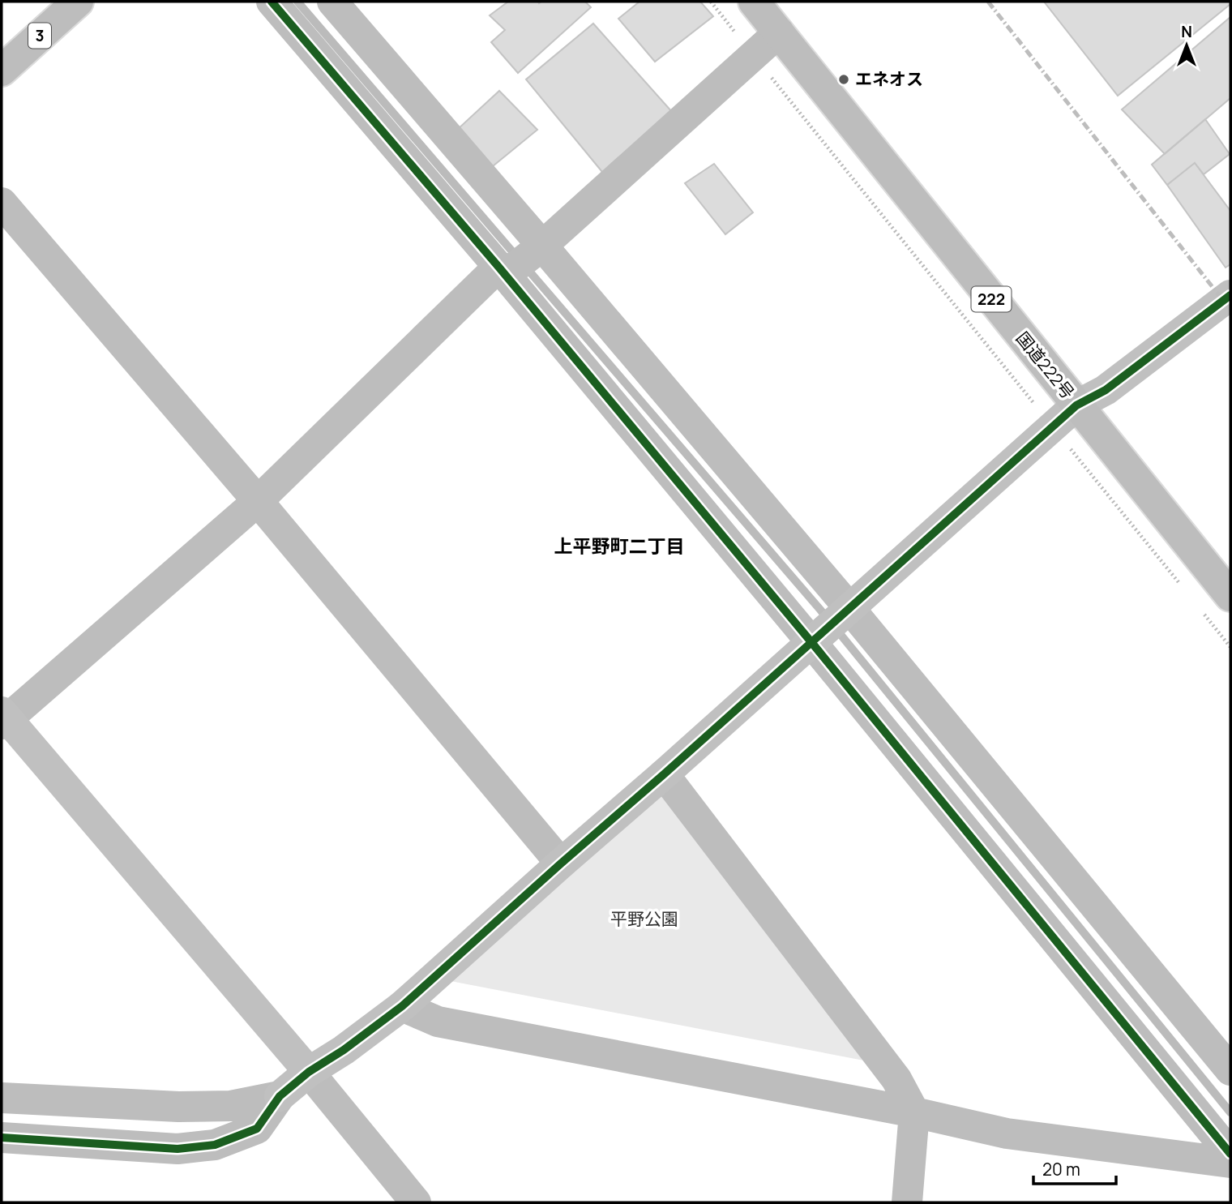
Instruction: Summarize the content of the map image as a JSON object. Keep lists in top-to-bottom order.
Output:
{
  "streets": {
    "main road": ["3", "222", "国道222号"]
  },
  "districts": ["上平野町二丁目"],
  "parks": ["平野公園"],
  "places": ["エネオス"],
  "scale_bar": "20 m",
  "north": "top"
}
